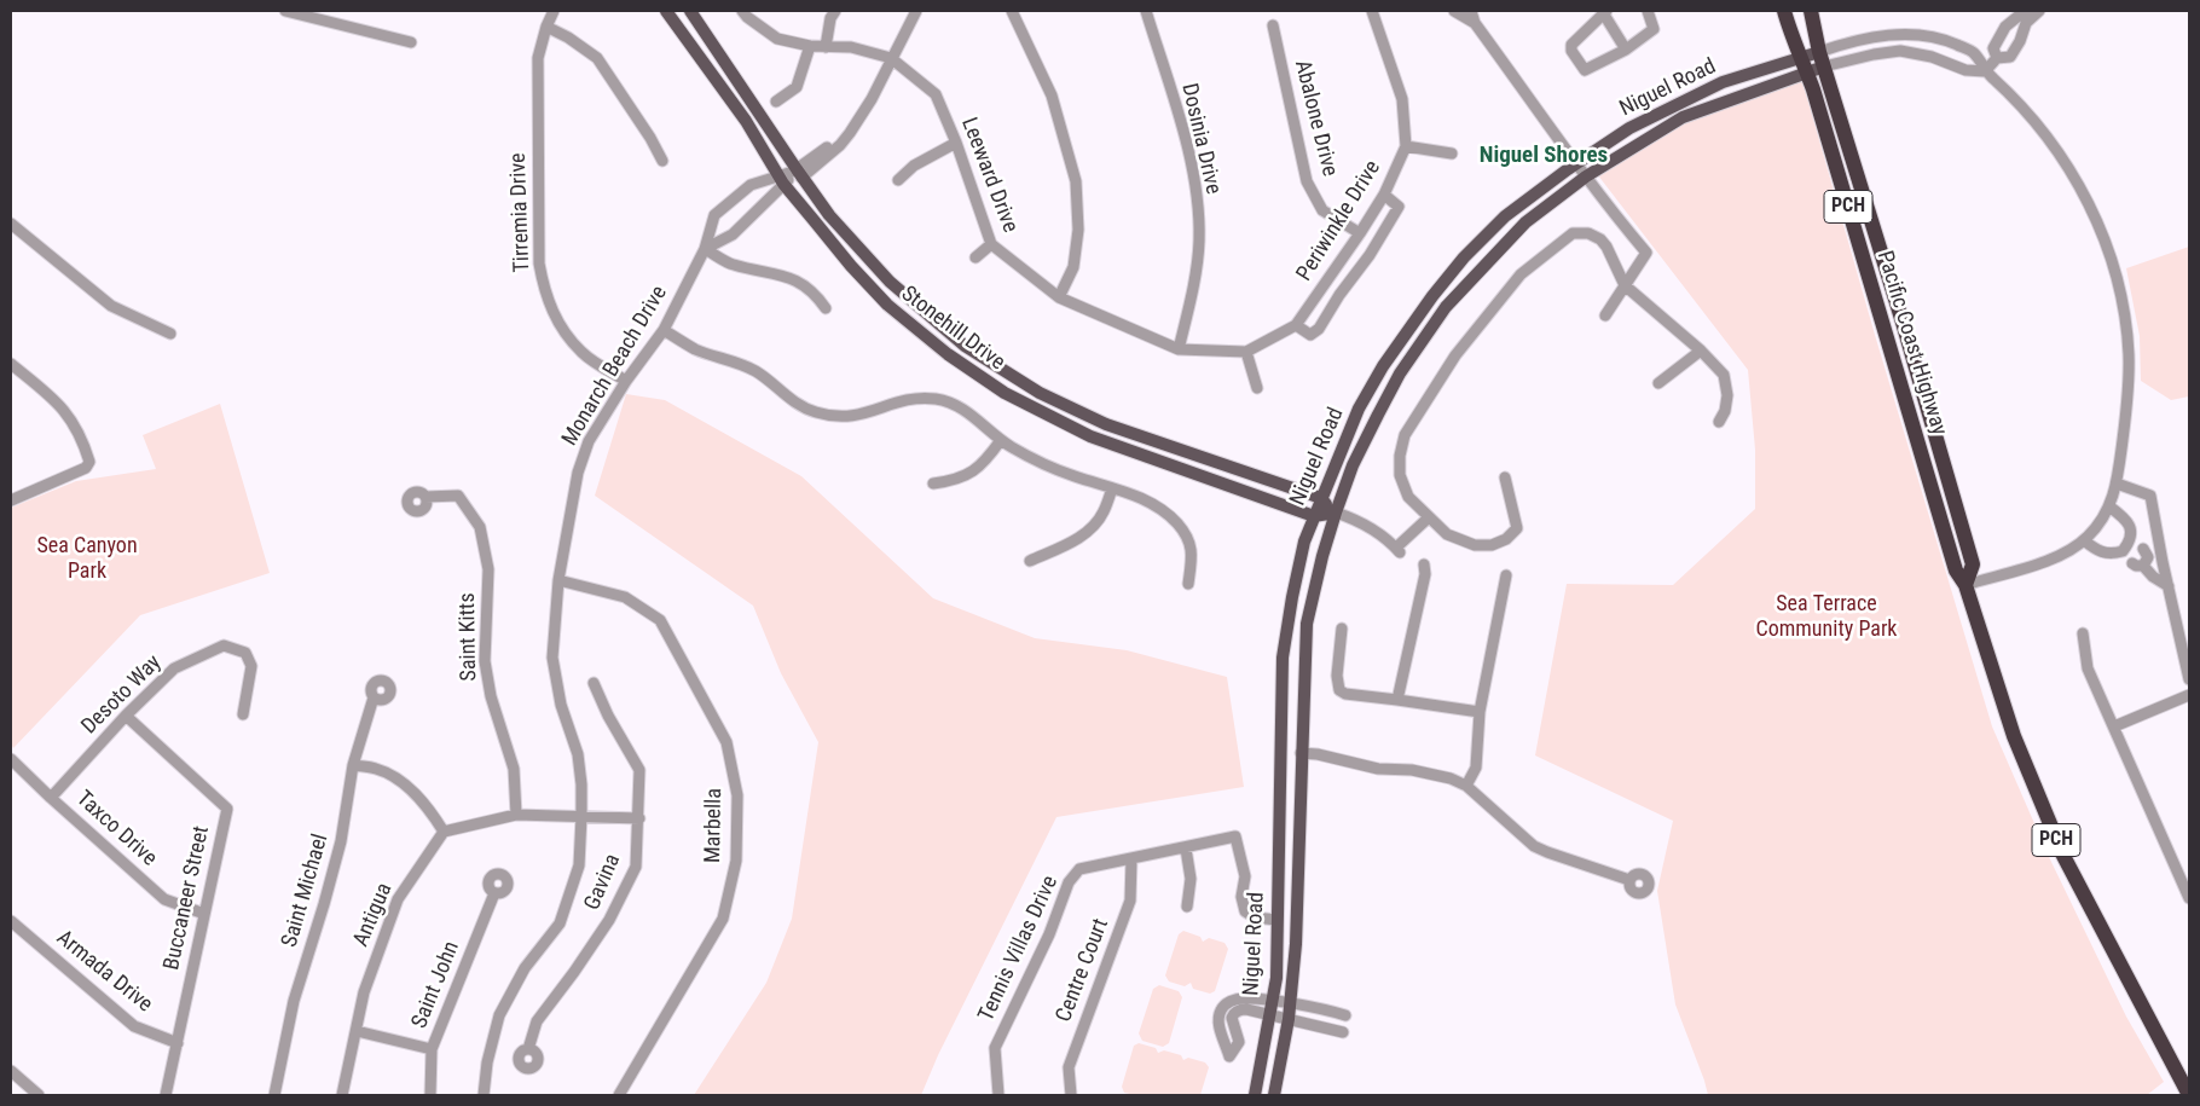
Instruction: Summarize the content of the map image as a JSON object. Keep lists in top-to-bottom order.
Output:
{
  "streets": {
    "highway": ["PCH", "Pacific Coast Highway"],
    "main road": ["Niguel Road", "Stonehill Drive"],
    "street": [
      "Abalone Drive",
      "Dosinia Drive",
      "Leeward Drive",
      "Tirremia Drive",
      "Periwinkle Drive",
      "Monarch Beach Drive",
      "Saint Kitts",
      "Desoto Way",
      "Marbella",
      "Taxco Drive",
      "Gavina",
      "Saint Michael",
      "Buccaneer Street",
      "Antigua",
      "Tennis Villas Drive",
      "Centre Court",
      "Armada Drive",
      "Saint John"
    ]
  },
  "crossings": [
    ["Niguel Road", "Stonehill Drive"],
    ["Niguel Road", "Pacific Coast Highway"],
    ["Niguel Road", "Tennis Villas Drive"],
    ["Abalone Drive", "Periwinkle Drive"],
    ["Dosinia Drive", "Leeward Drive"],
    ["Leeward Drive", "Periwinkle Drive"],
    ["Leeward Drive", "Monarch Beach Drive"],
    ["Tirremia Drive", "Monarch Beach Drive"],
    ["Stonehill Drive", "Monarch Beach Drive"],
    ["Monarch Beach Drive", "Marbella"],
    ["Desoto Way", "Taxco Drive"],
    ["Desoto Way", "Buccaneer Street"],
    ["Taxco Drive", "Buccaneer Street"],
    ["Buccaneer Street", "Armada Drive"],
    ["Tennis Villas Drive", "Centre Court"]
  ],
  "districts": ["Niguel Shores"],
  "parks": ["Sea Canyon Park", "Sea Terrace Community Park"]
}
